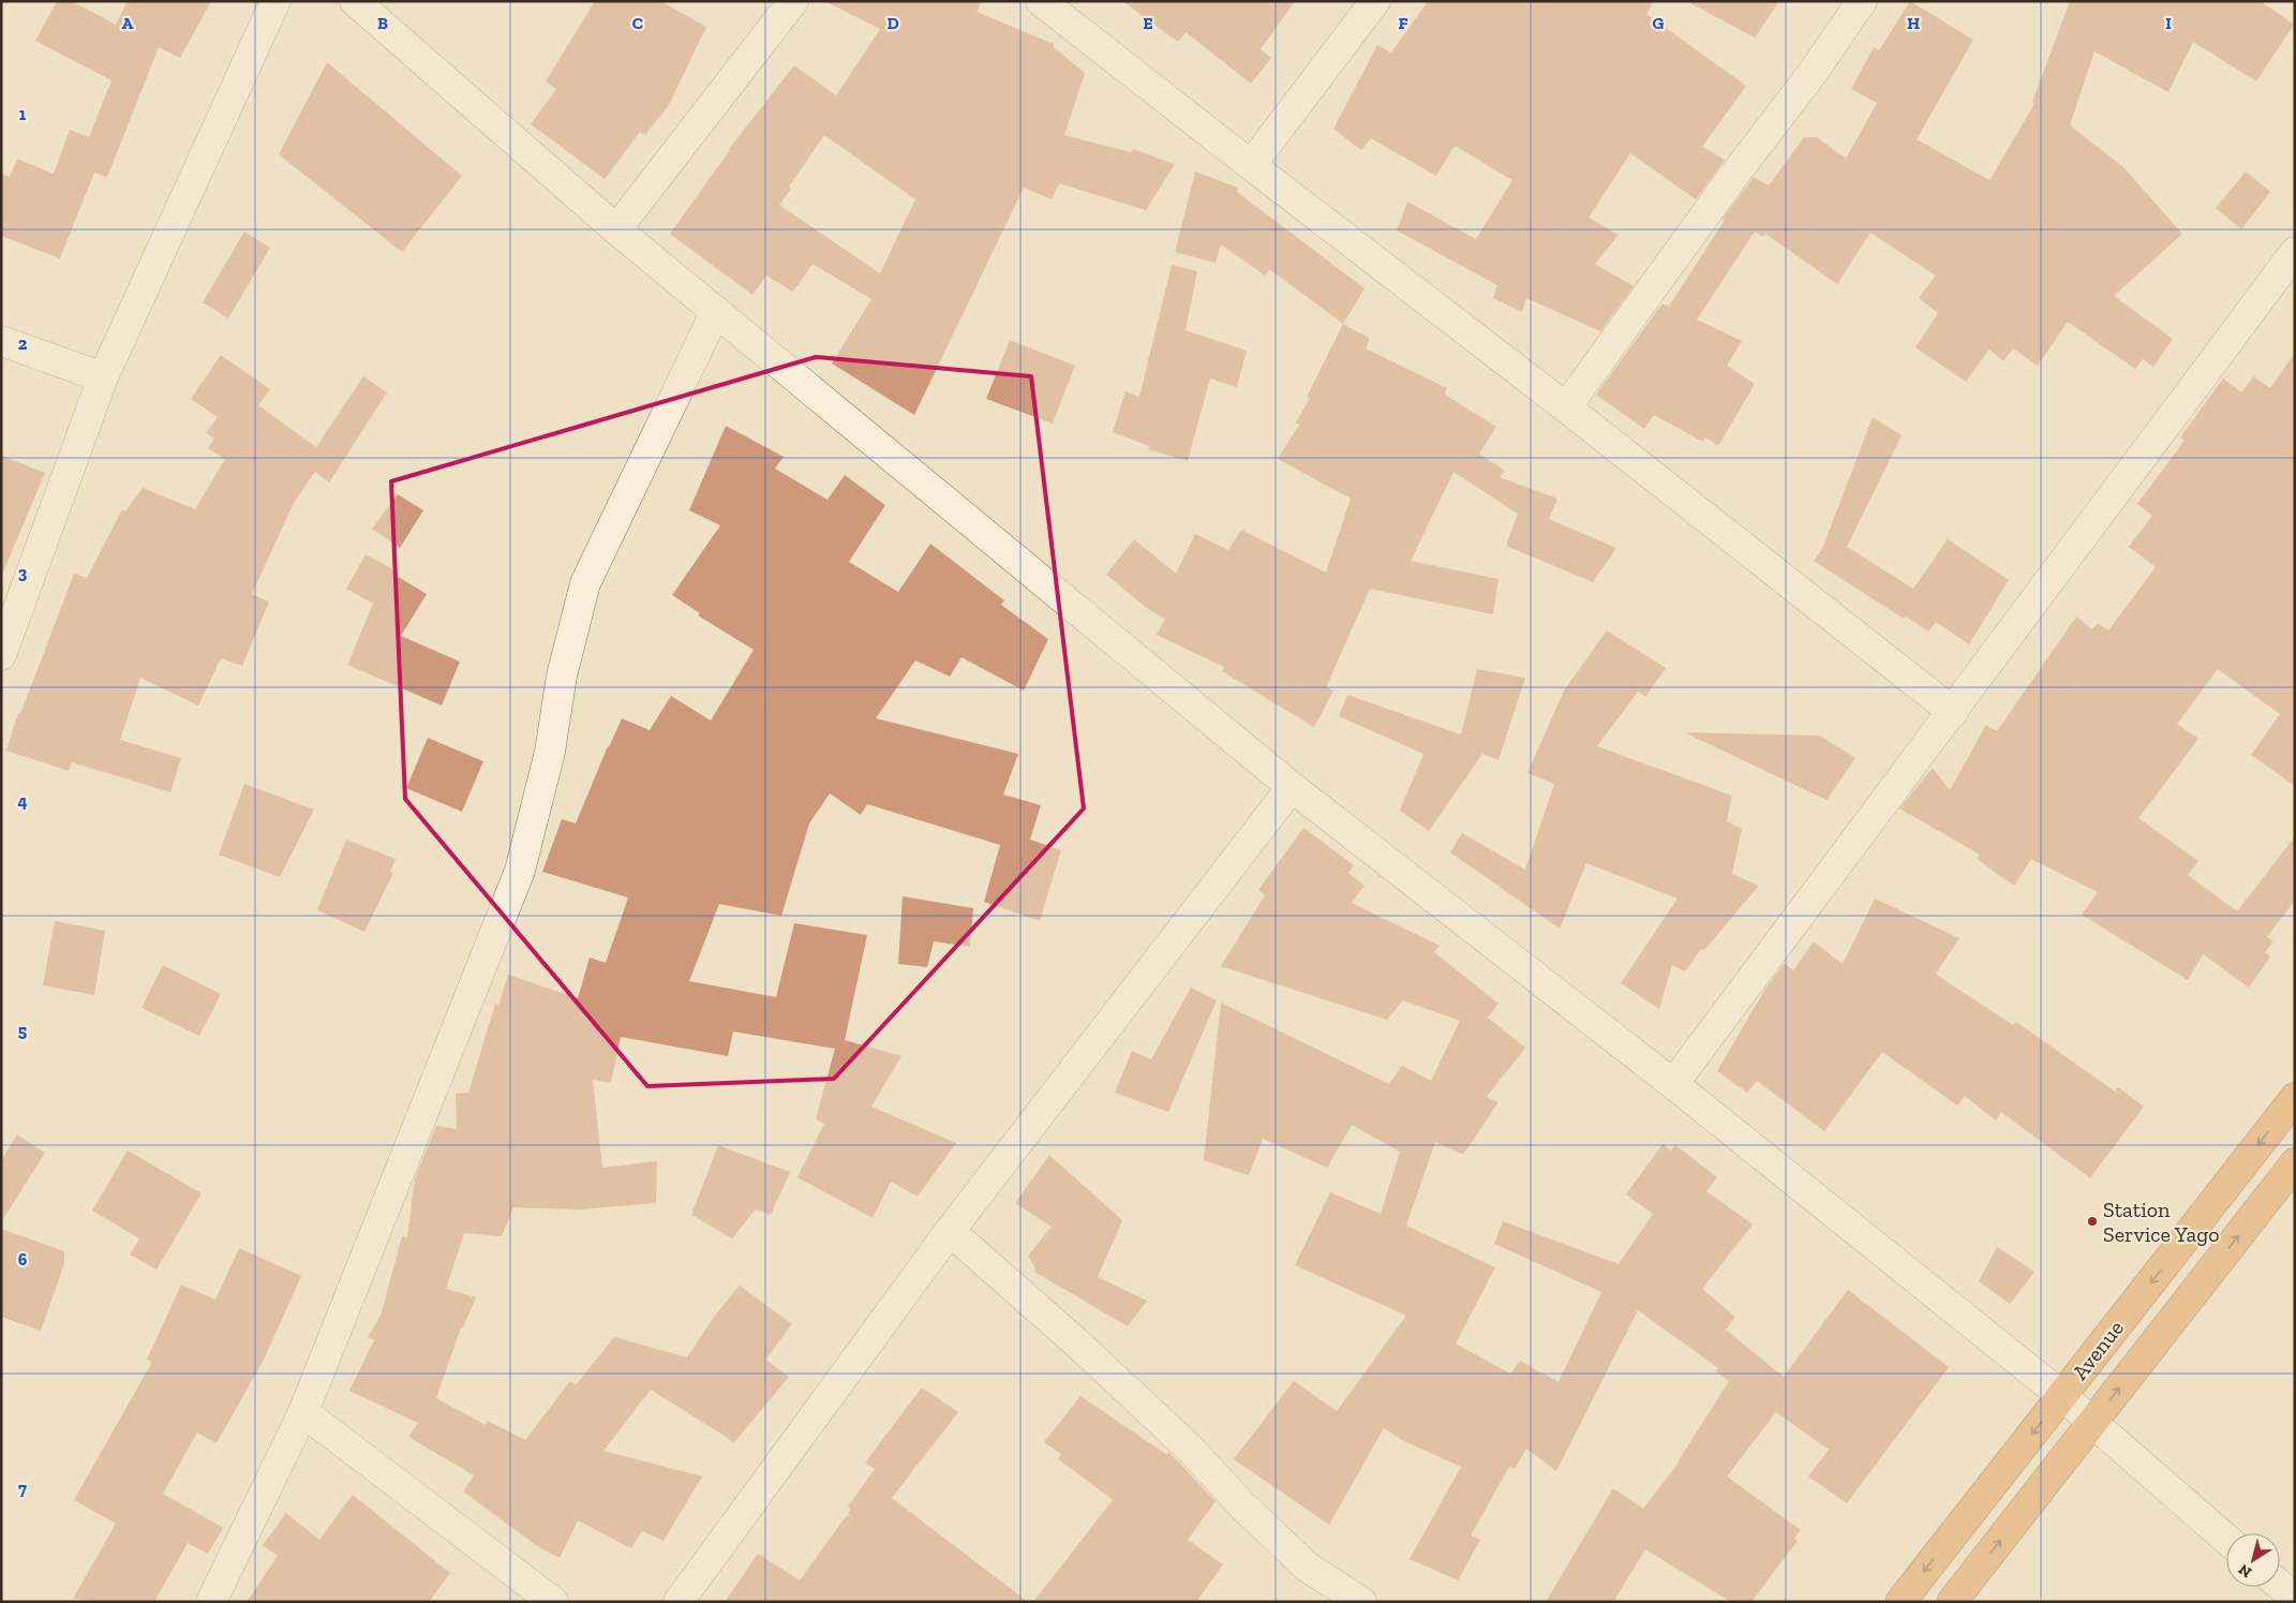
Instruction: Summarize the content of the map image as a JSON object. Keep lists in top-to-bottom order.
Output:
{
  "streets": {
    "highway": ["Avenue"]
  },
  "places": ["Station Service Yago"],
  "north": "bottom left",
  "grid": {
    "columns": [
      "A",
      "B",
      "C",
      "D",
      "E",
      "F",
      "G",
      "H",
      "I"
    ],
    "rows": [
      "1",
      "2",
      "3",
      "4",
      "5",
      "6",
      "7"
    ]
  }
}
